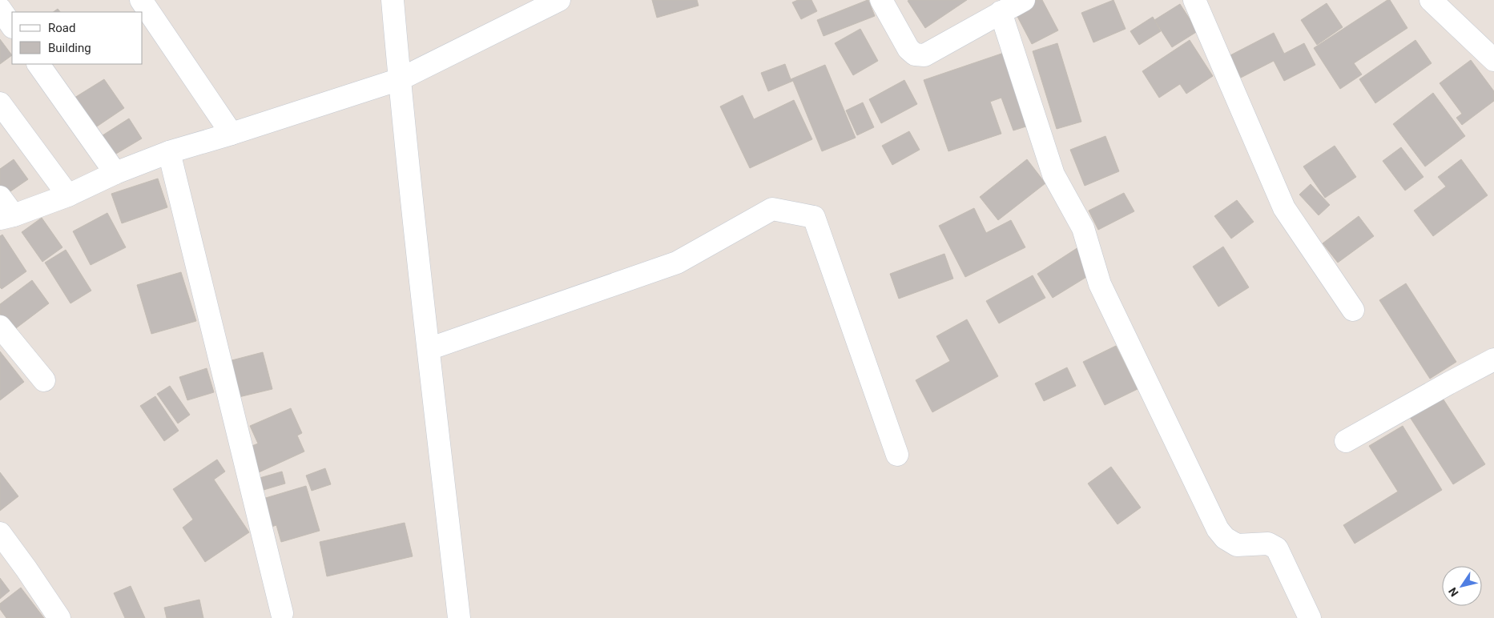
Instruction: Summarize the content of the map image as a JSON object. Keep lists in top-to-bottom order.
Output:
{
  "legend": ["Road", "Building"],
  "north": "bottom left"
}
